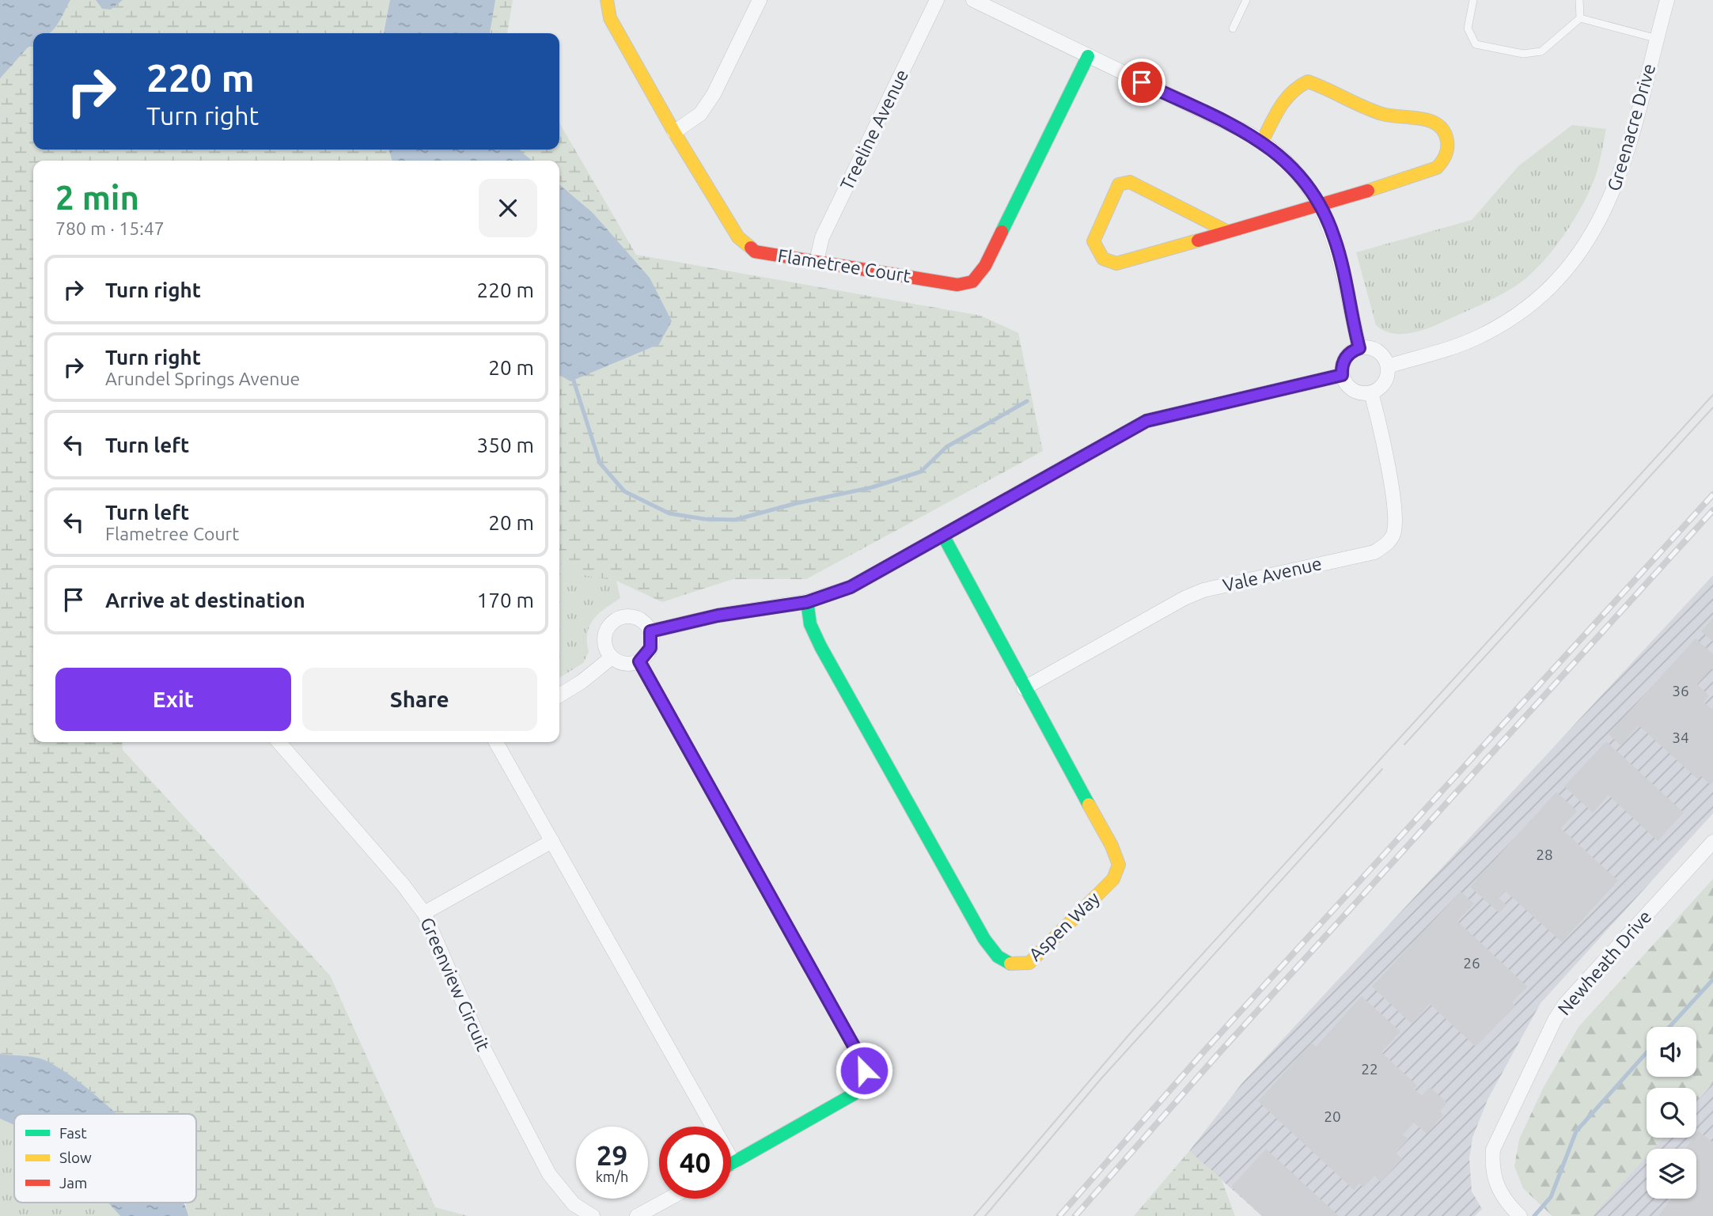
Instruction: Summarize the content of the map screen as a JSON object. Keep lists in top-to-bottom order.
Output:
{
  "streets": {
    "street": [
      "Greenacre Drive",
      "Treeline Avenue",
      "Flametree Court",
      "Vale Avenue",
      "Aspen Way",
      "Newheath Drive",
      "Greenview Circuit"
    ]
  },
  "crossings": [
    ["Greenacre Drive", "Vale Avenue"],
    ["Treeline Avenue", "Flametree Court"],
    ["Vale Avenue", "Aspen Way"]
  ],
  "house_numbers": [
    "36",
    "34",
    "28",
    "26",
    "22",
    "20"
  ],
  "legend": ["Fast", "Slow", "Jam"],
  "page": {
    "turn": ["220 m", "Turn right"],
    "heading": ["2 min", "780 m · 15:47"],
    "list": [
      {
        "name": "Turn right",
        "value": "220 m"
      },
      {
        "name": "Turn right",
        "note": "Arundel Springs Avenue",
        "value": "20 m"
      },
      {
        "name": "Turn left",
        "value": "350 m"
      },
      {
        "name": "Turn left",
        "note": "Flametree Court",
        "value": "20 m"
      },
      {
        "name": "Arrive at destination",
        "value": "170 m"
      }
    ],
    "buttons": ["Exit", "Share"],
    "speed": "29 km/h",
    "limit": "40"
  }
}
